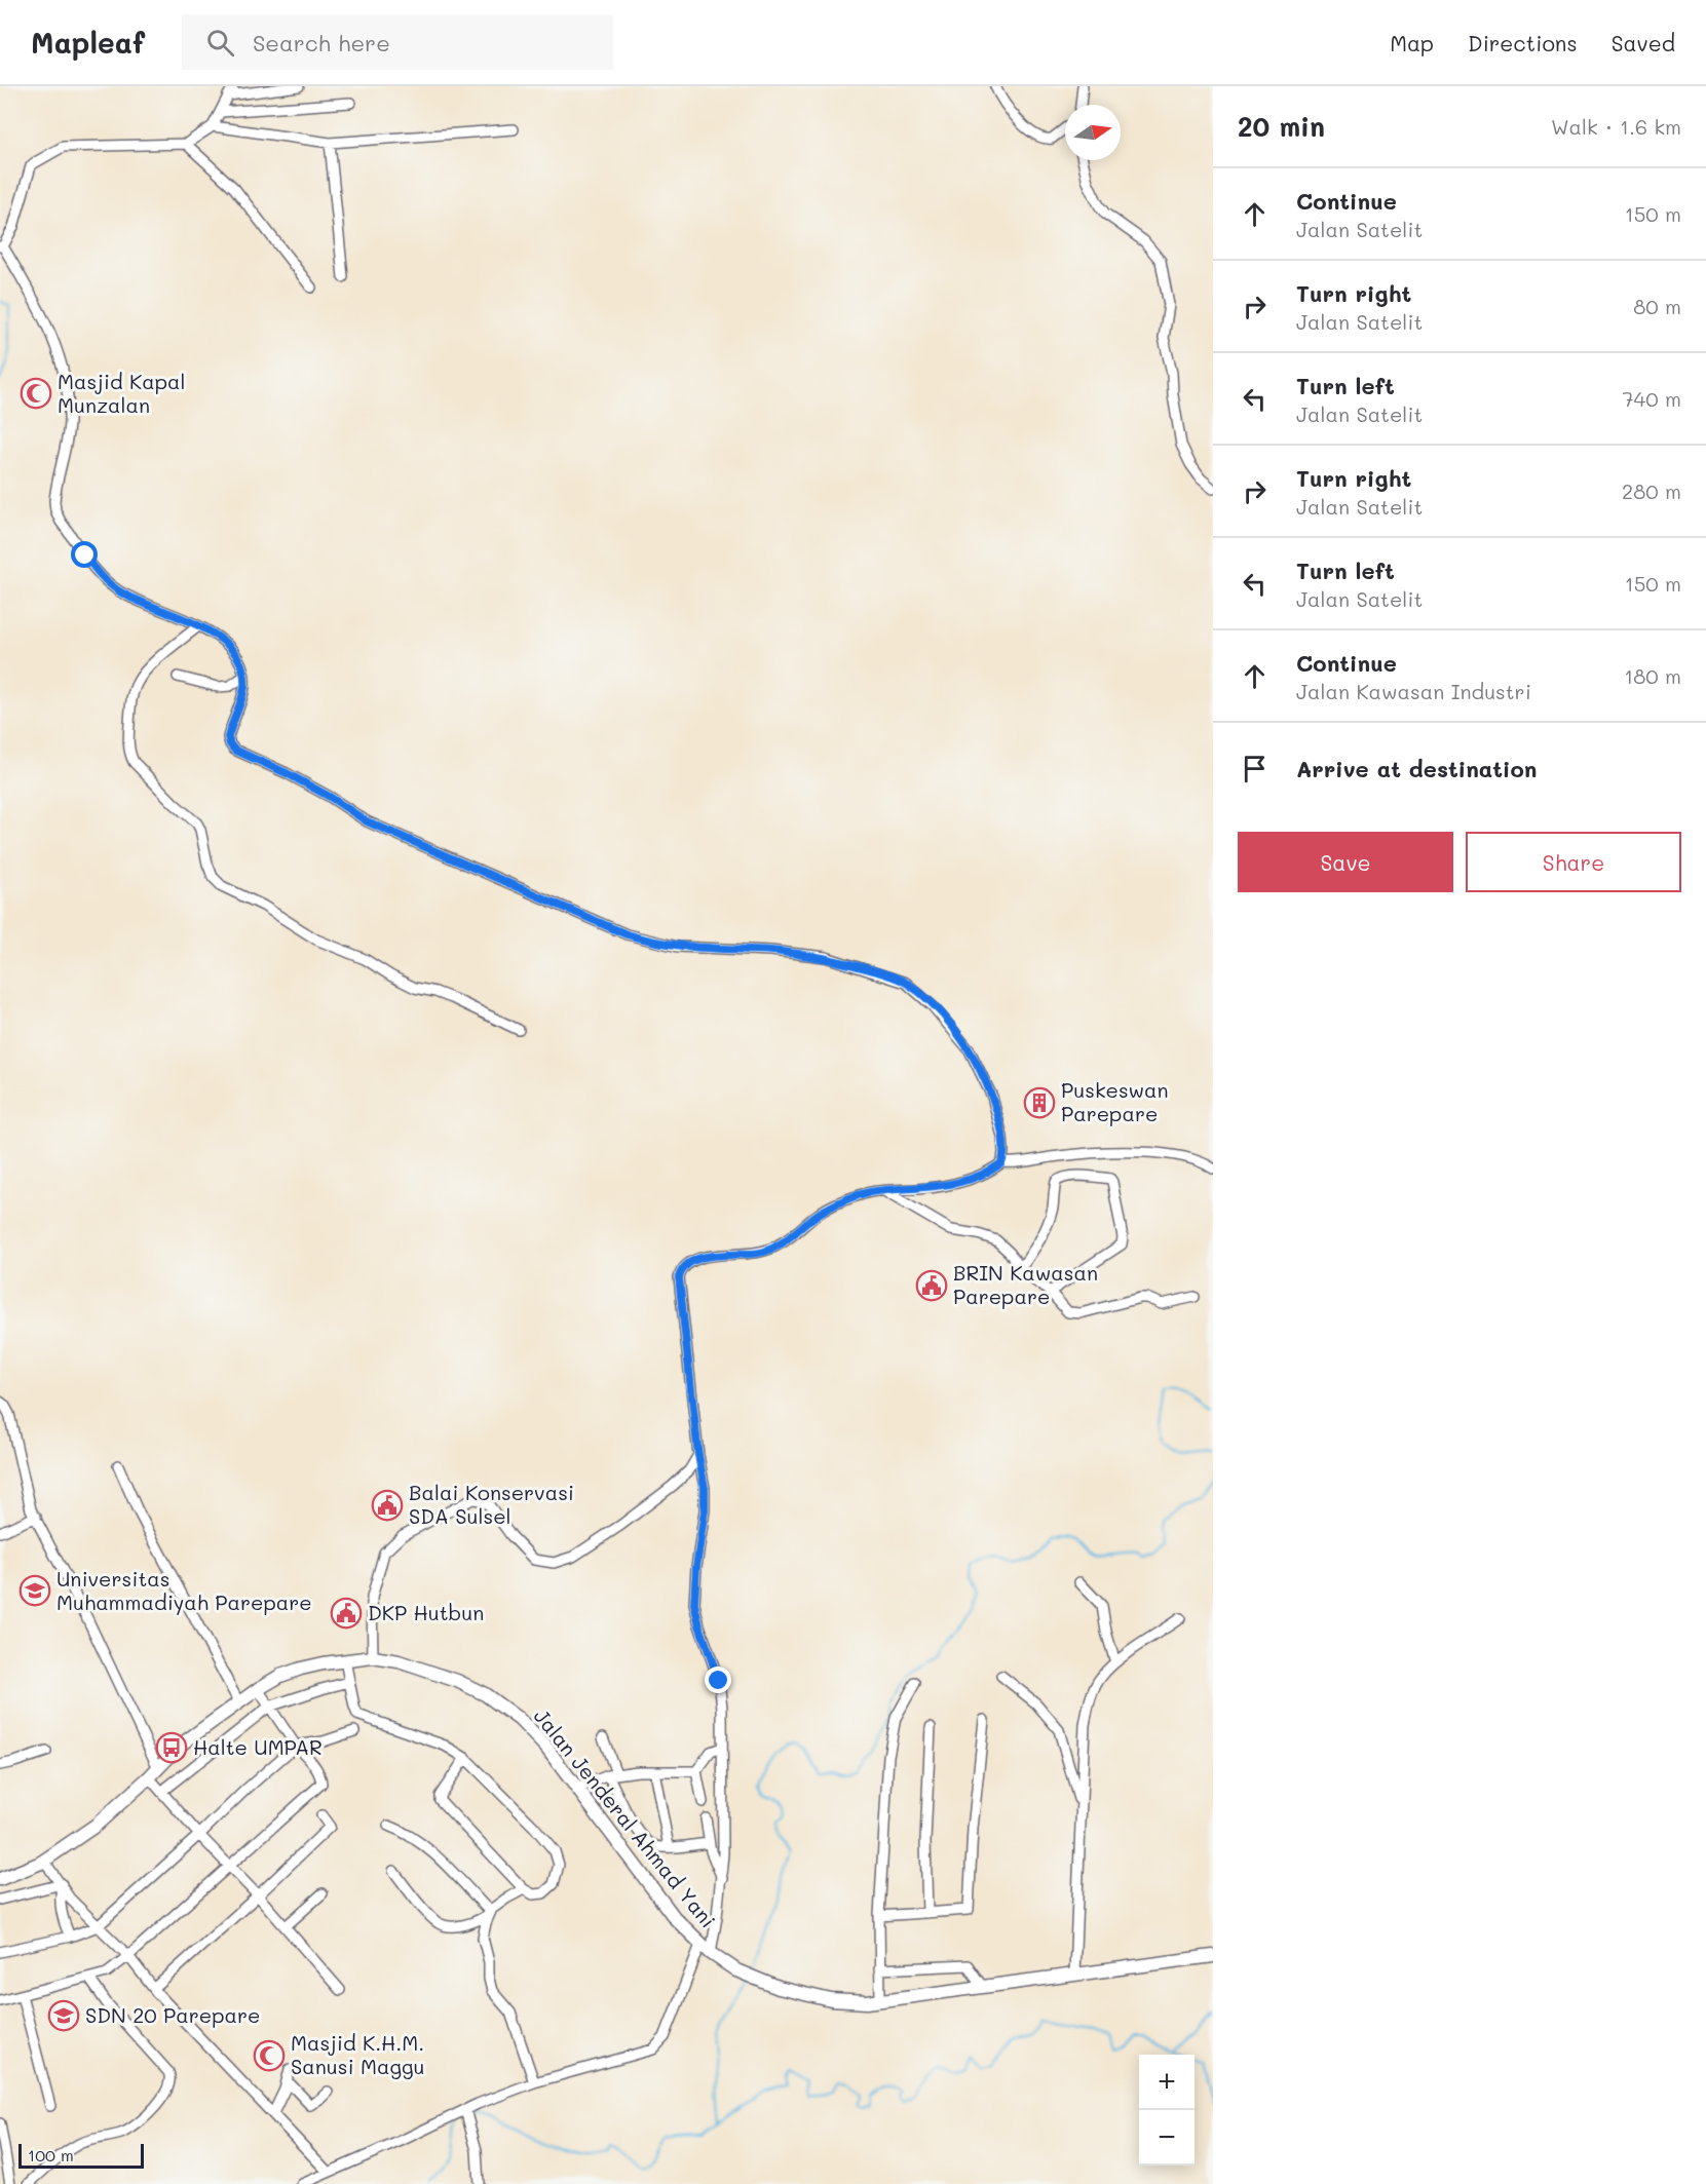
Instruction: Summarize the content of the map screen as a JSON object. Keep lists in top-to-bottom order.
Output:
{
  "streets": {
    "highway": ["Jalan Jenderal Ahmad Yani"]
  },
  "places": {
    "mosque": ["Masjid Kapal Munzalan", "Masjid K.H.M. Sanusi Maggu"],
    "building": ["Puskeswan Parepare"],
    "public building": ["BRIN Kawasan Parepare", "Balai Konservasi SDA Sulsel", "DKP Hutbun"],
    "school or university": ["Universitas Muhammadiyah Parepare", "SDN 20 Parepare"],
    "bus stop": ["Halte UMPAR"]
  },
  "scale_bar": "100 m",
  "north": "right",
  "page": {
    "header": "Mapleaf",
    "search": "Search here",
    "nav": ["Map", "Directions", "Saved"],
    "heading": ["20 min", "Walk · 1.6 km"],
    "list": [
      ["Continue", "Jalan Satelit", "150 m"],
      ["Turn right", "Jalan Satelit", "80 m"],
      ["Turn left", "Jalan Satelit", "740 m"],
      ["Turn right", "Jalan Satelit", "280 m"],
      ["Turn left", "Jalan Satelit", "150 m"],
      ["Continue", "Jalan Kawasan Industri", "180 m"],
      "Arrive at destination"
    ],
    "buttons": ["Save", "Share"],
    "map_buttons": ["+", "−"],
    "scale": "100 m"
  }
}
